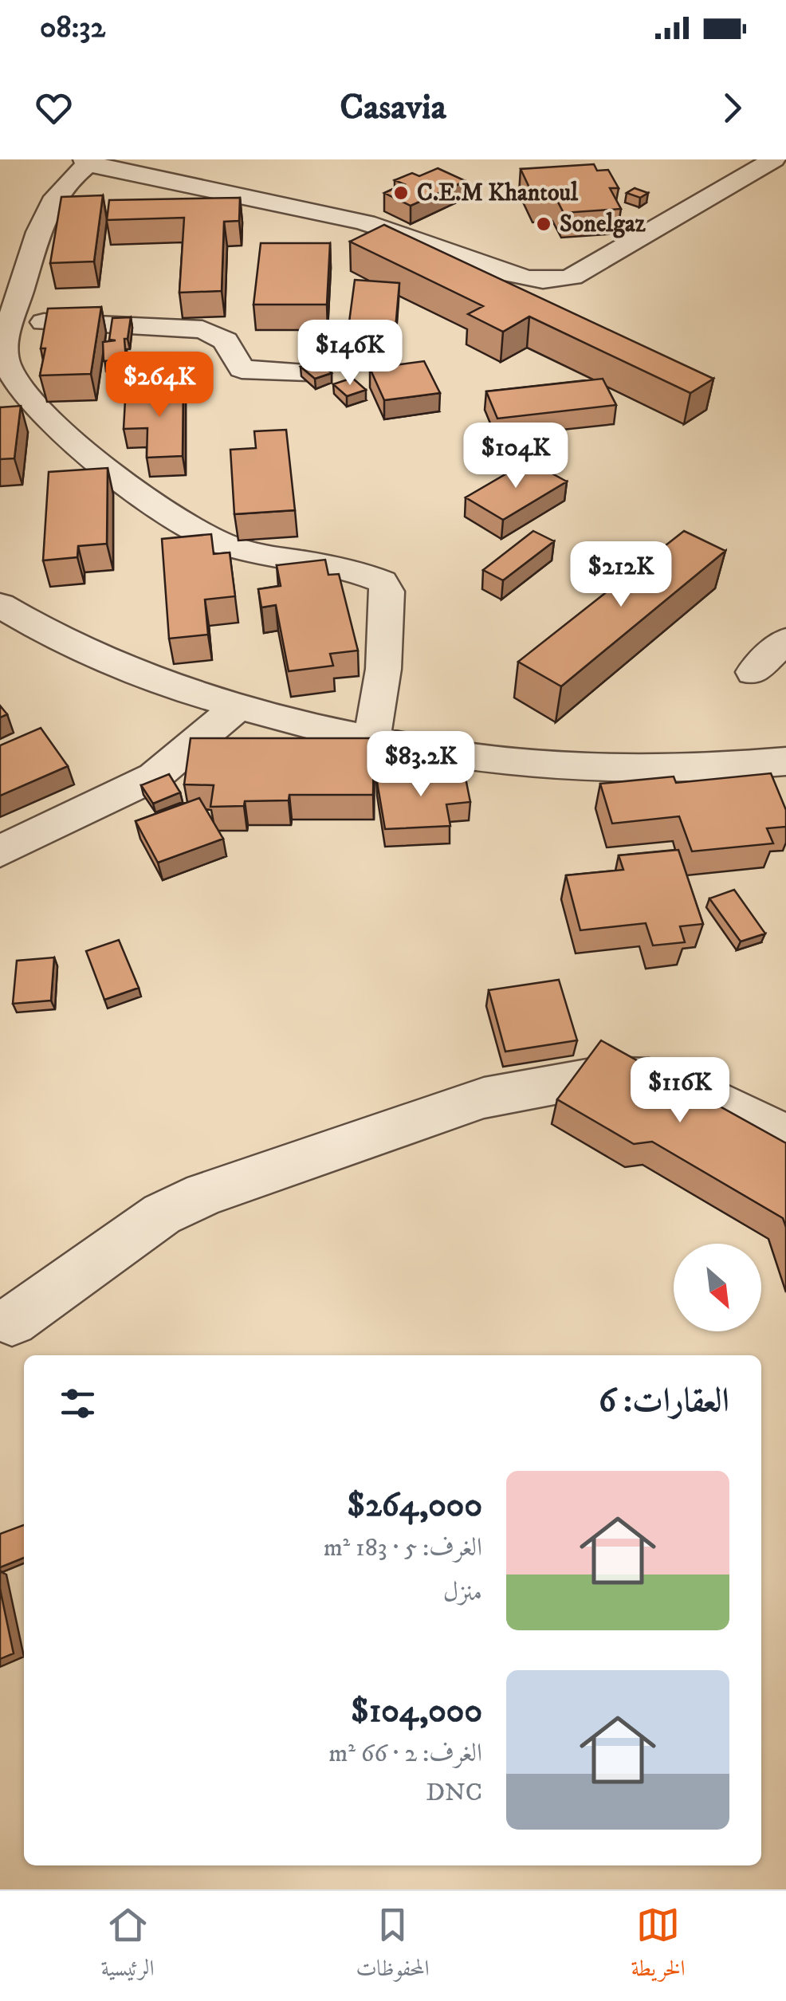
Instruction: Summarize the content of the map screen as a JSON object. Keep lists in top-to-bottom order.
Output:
{
  "places": ["C.E.M Khantoul", "Sonelgaz"],
  "north": "bottom right",
  "page": {
    "status": "08:32",
    "header": "Casavia",
    "price": [
      "$146K",
      "$264K",
      "$104K",
      "$212K",
      "$83.2K",
      "$116K"
    ],
    "heading": "العقارات: 6",
    "list": [
      {
        "name": "$264,000",
        "note": "الغرف: 5 · 183 m² · منزل"
      },
      {
        "name": "$104,000",
        "note": "الغرف: 2 · 66 m² · DNC"
      }
    ],
    "tabs": ["الخريطة", "المحفوظات", "الرئيسية"]
  }
}
